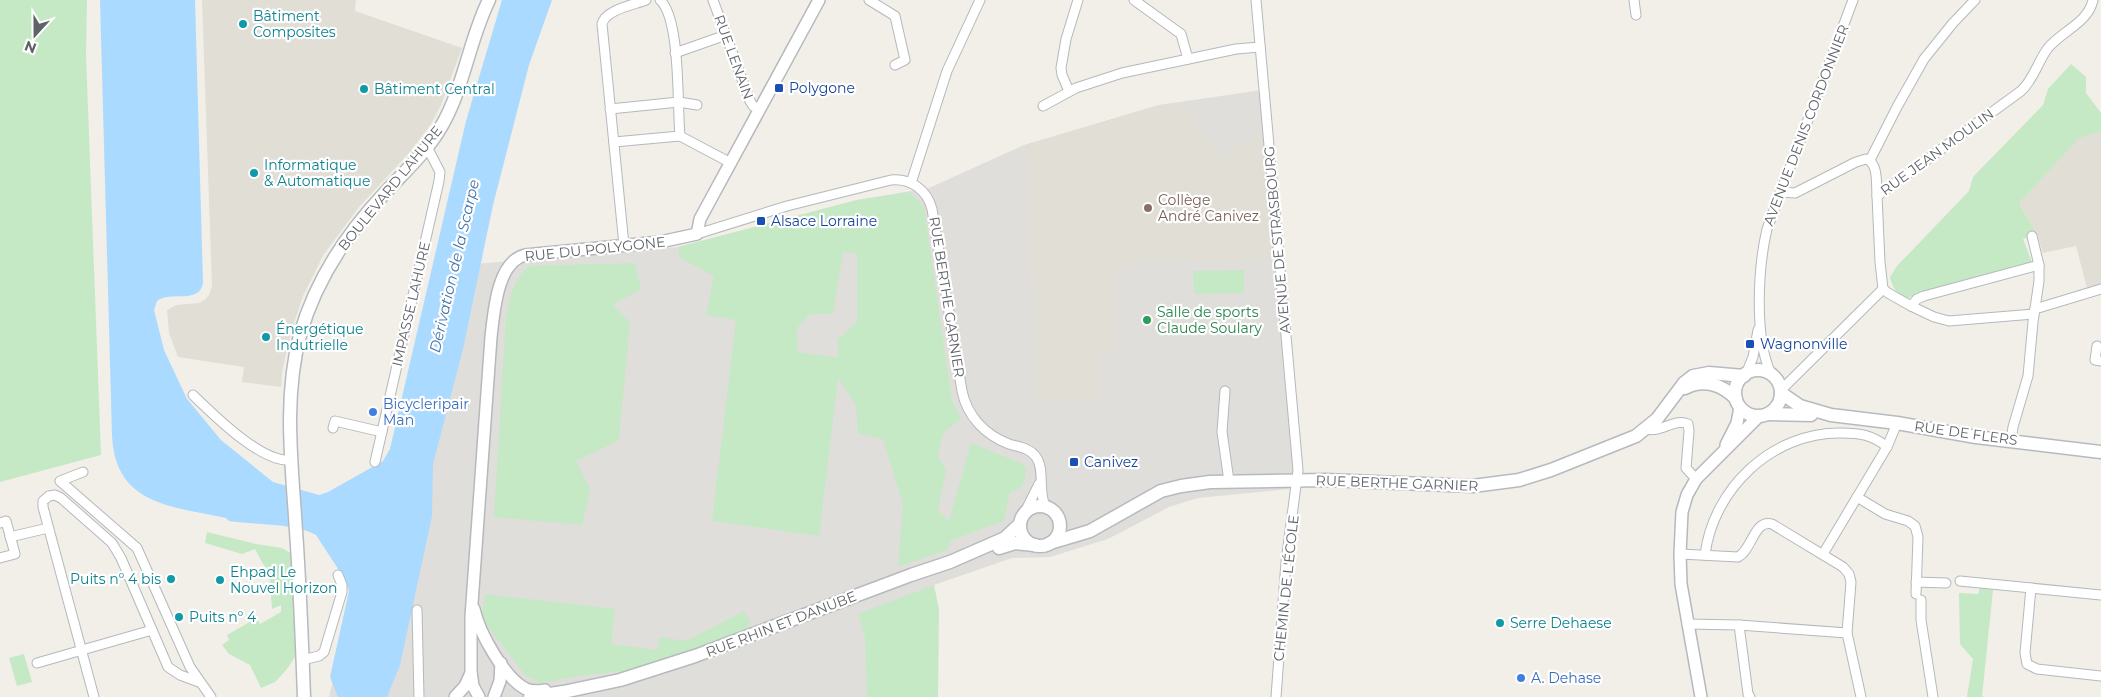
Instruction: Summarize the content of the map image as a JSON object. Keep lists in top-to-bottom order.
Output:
{
  "streets": {
    "main road": [
      "BOULEVARD LAHURE",
      "RUE BERTHE GARNIER",
      "RUE DE FLERS",
      "RUE RHIN ET DANUBE"
    ],
    "street": [
      "RUE LENAIN",
      "AVENUE DENIS CORDONNIER",
      "RUE JEAN MOULIN",
      "AVENUE DE STRASBOURG",
      "RUE DU POLYGONE",
      "IMPASSE LAHURE",
      "CHEMIN DE L'ÉCOLE"
    ]
  },
  "crossings": [
    ["AVENUE DENIS CORDONNIER", "RUE BERTHE GARNIER"],
    ["AVENUE DENIS CORDONNIER", "RUE DE FLERS"],
    ["BOULEVARD LAHURE", "IMPASSE LAHURE"],
    ["AVENUE DE STRASBOURG", "RUE BERTHE GARNIER"],
    ["AVENUE DE STRASBOURG", "CHEMIN DE L'ÉCOLE"],
    ["RUE DU POLYGONE", "RUE RHIN ET DANUBE"],
    ["RUE BERTHE GARNIER", "RUE DE FLERS"],
    ["RUE BERTHE GARNIER", "CHEMIN DE L'ÉCOLE"],
    ["RUE BERTHE GARNIER", "RUE RHIN ET DANUBE"]
  ],
  "water": ["Dérivation de la Scarpe"],
  "places": {
    "other": [
      "Bâtiment Composites",
      "Bâtiment Central",
      "Informatique & Automatique",
      "Collège André Canivez",
      "Salle de sports Claude Soulary",
      "Énergétique Indutrielle",
      "Bicycleripair Man",
      "Puits n° 4 bis",
      "Ehpad Le Nouvel Horizon",
      "Puits n° 4",
      "Serre Dehaese",
      "A. Dehase"
    ],
    "transit": [
      "Polygone",
      "Alsace Lorraine",
      "Wagnonville",
      "Canivez"
    ]
  },
  "north": "bottom"
}
